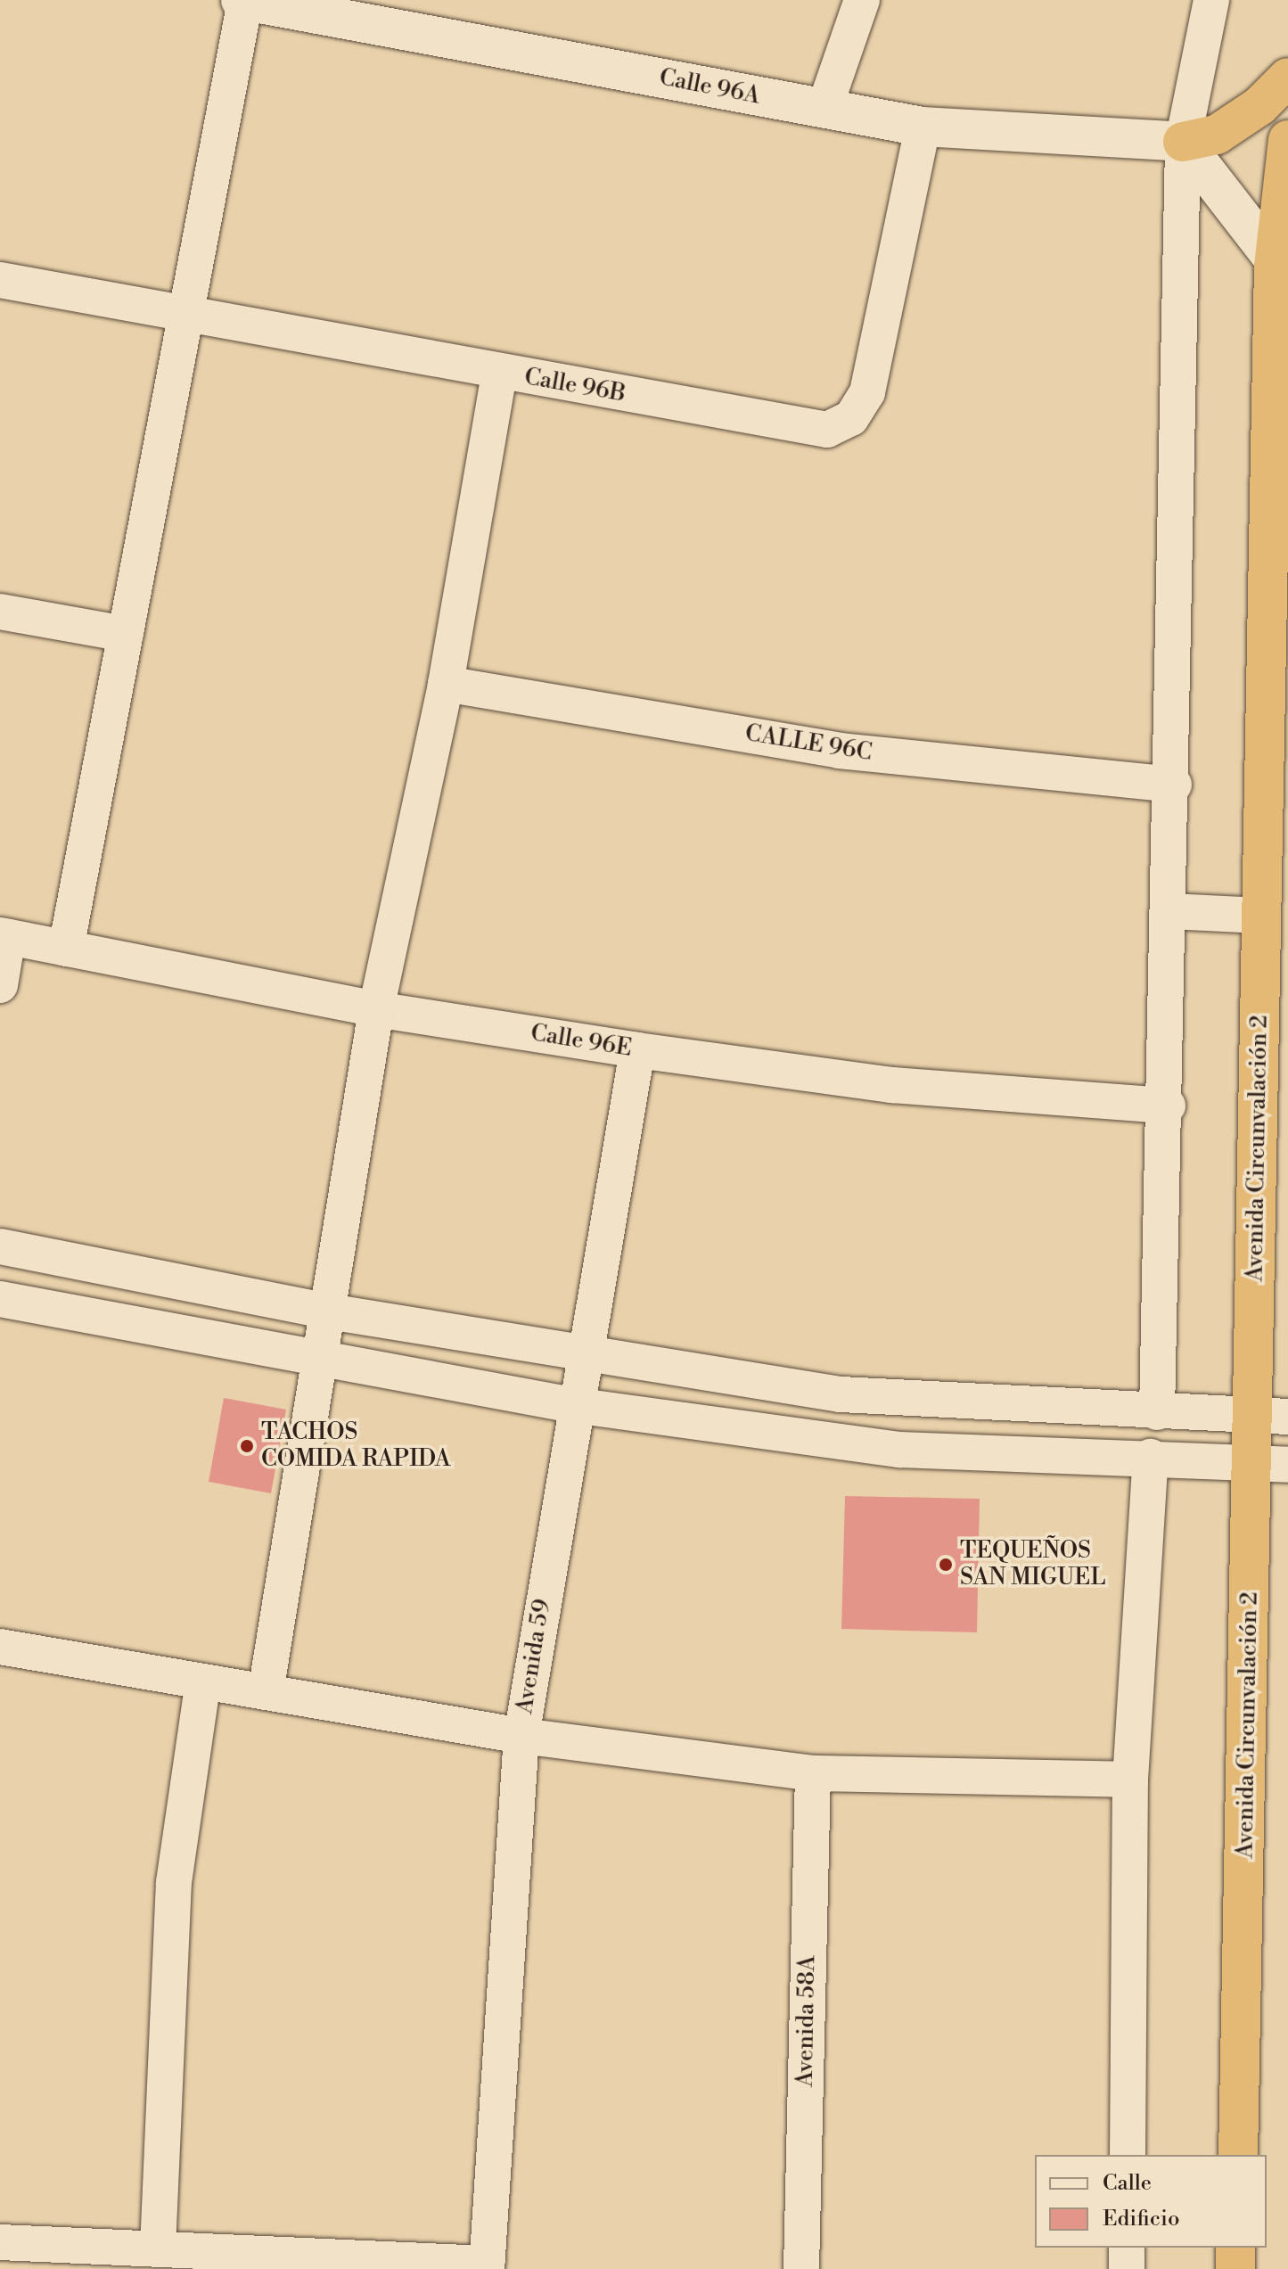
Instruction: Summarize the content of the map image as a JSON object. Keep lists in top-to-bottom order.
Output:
{
  "streets": {
    "highway": ["Avenida Circunvalación 2"],
    "street": [
      "Calle 96A",
      "Calle 96B",
      "CALLE 96C",
      "Calle 96E",
      "Avenida 59",
      "Avenida 58A"
    ]
  },
  "crossings": [
    ["Calle 96A", "Calle 96B"],
    ["Calle 96E", "Avenida 59"]
  ],
  "places": ["TACHOS COMIDA RAPIDA", "TEQUEÑOS SAN MIGUEL"],
  "legend": ["Calle", "Edificio"]
}
